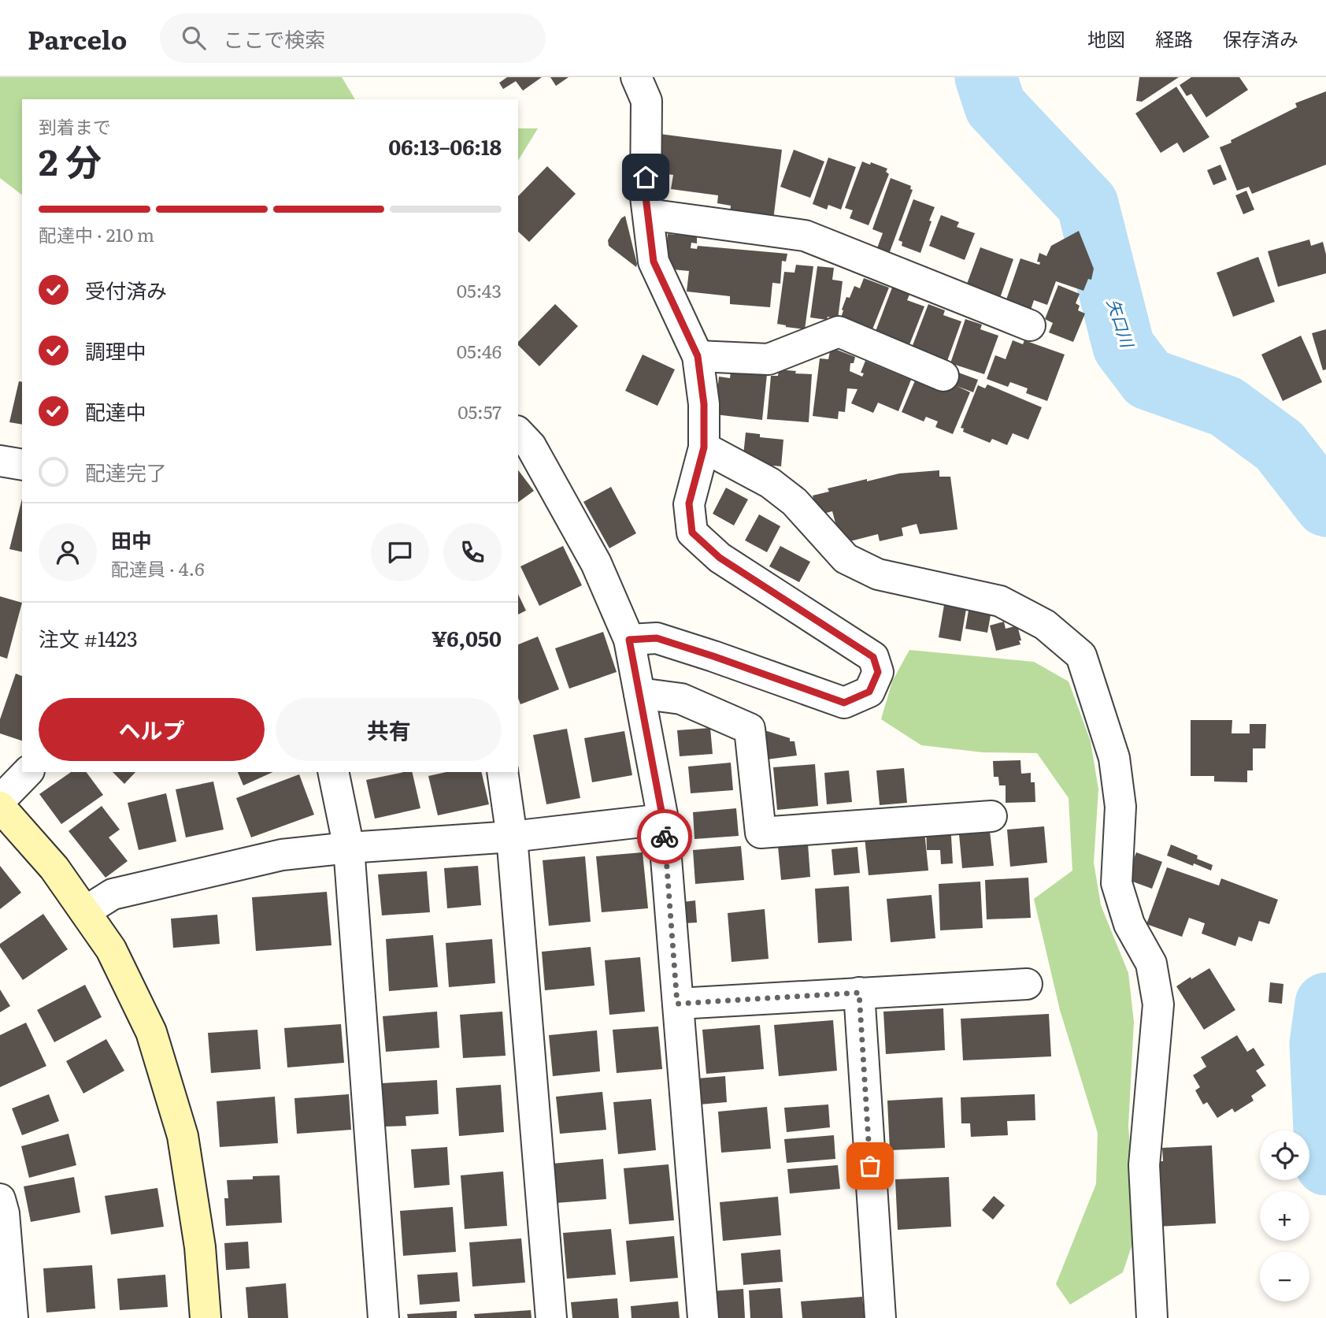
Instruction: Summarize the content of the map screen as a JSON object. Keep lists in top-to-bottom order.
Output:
{
  "water": ["矢口川"],
  "page": {
    "header": "Parcelo",
    "search": "ここで検索",
    "nav": ["地図", "経路", "保存済み"],
    "heading": ["2 分", "到着まで", "06:13–06:18"],
    "panel": [
      "田中",
      "配達員 · 4.6",
      "注文 #1423",
      "¥6,050"
    ],
    "bar": "配達中 · 210 m",
    "list": [
      ["受付済み", "05:43"],
      ["調理中", "05:46"],
      ["配達中", "05:57"],
      "配達完了"
    ],
    "buttons": ["ヘルプ", "共有"],
    "map_buttons": ["+", "−"]
  }
}
